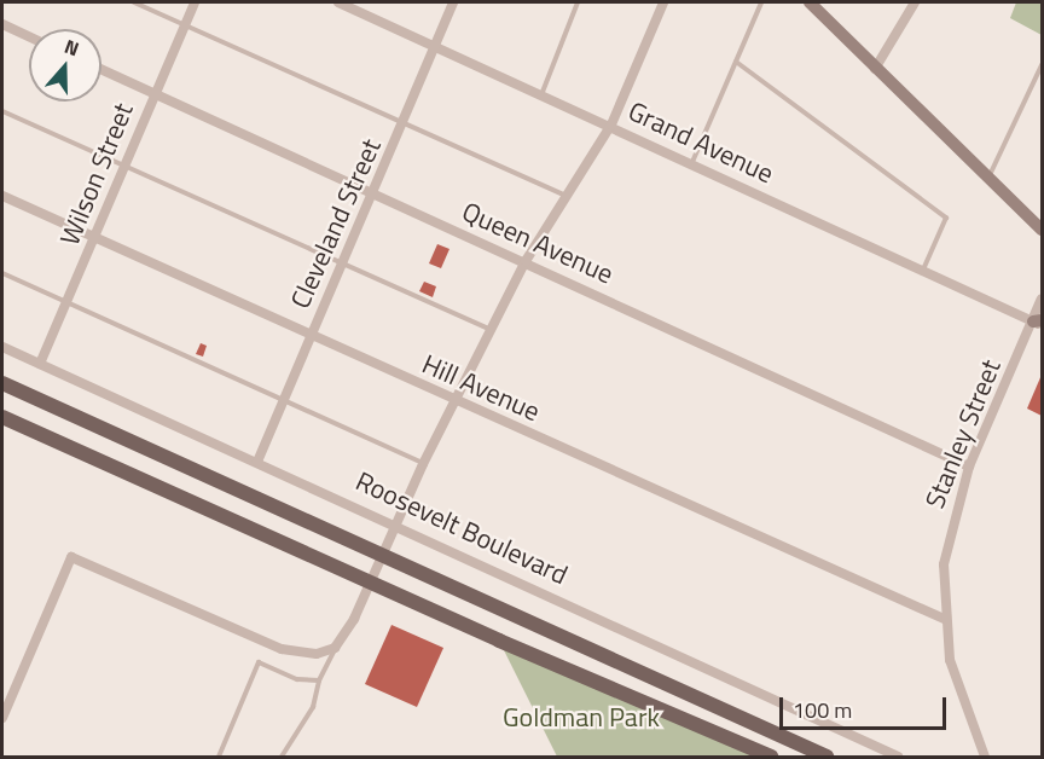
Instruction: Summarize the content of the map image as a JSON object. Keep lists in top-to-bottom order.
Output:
{
  "streets": {
    "street": [
      "Grand Avenue",
      "Wilson Street",
      "Cleveland Street",
      "Queen Avenue",
      "Hill Avenue",
      "Stanley Street",
      "Roosevelt Boulevard"
    ]
  },
  "crossings": [
    ["Grand Avenue", "Cleveland Street"],
    ["Grand Avenue", "Stanley Street"],
    ["Wilson Street", "Queen Avenue"],
    ["Wilson Street", "Hill Avenue"],
    ["Wilson Street", "Roosevelt Boulevard"],
    ["Cleveland Street", "Queen Avenue"],
    ["Cleveland Street", "Hill Avenue"],
    ["Cleveland Street", "Roosevelt Boulevard"],
    ["Queen Avenue", "Stanley Street"],
    ["Hill Avenue", "Stanley Street"]
  ],
  "parks": ["Goldman Park"],
  "scale_bar": "100 m",
  "north": "top"
}
